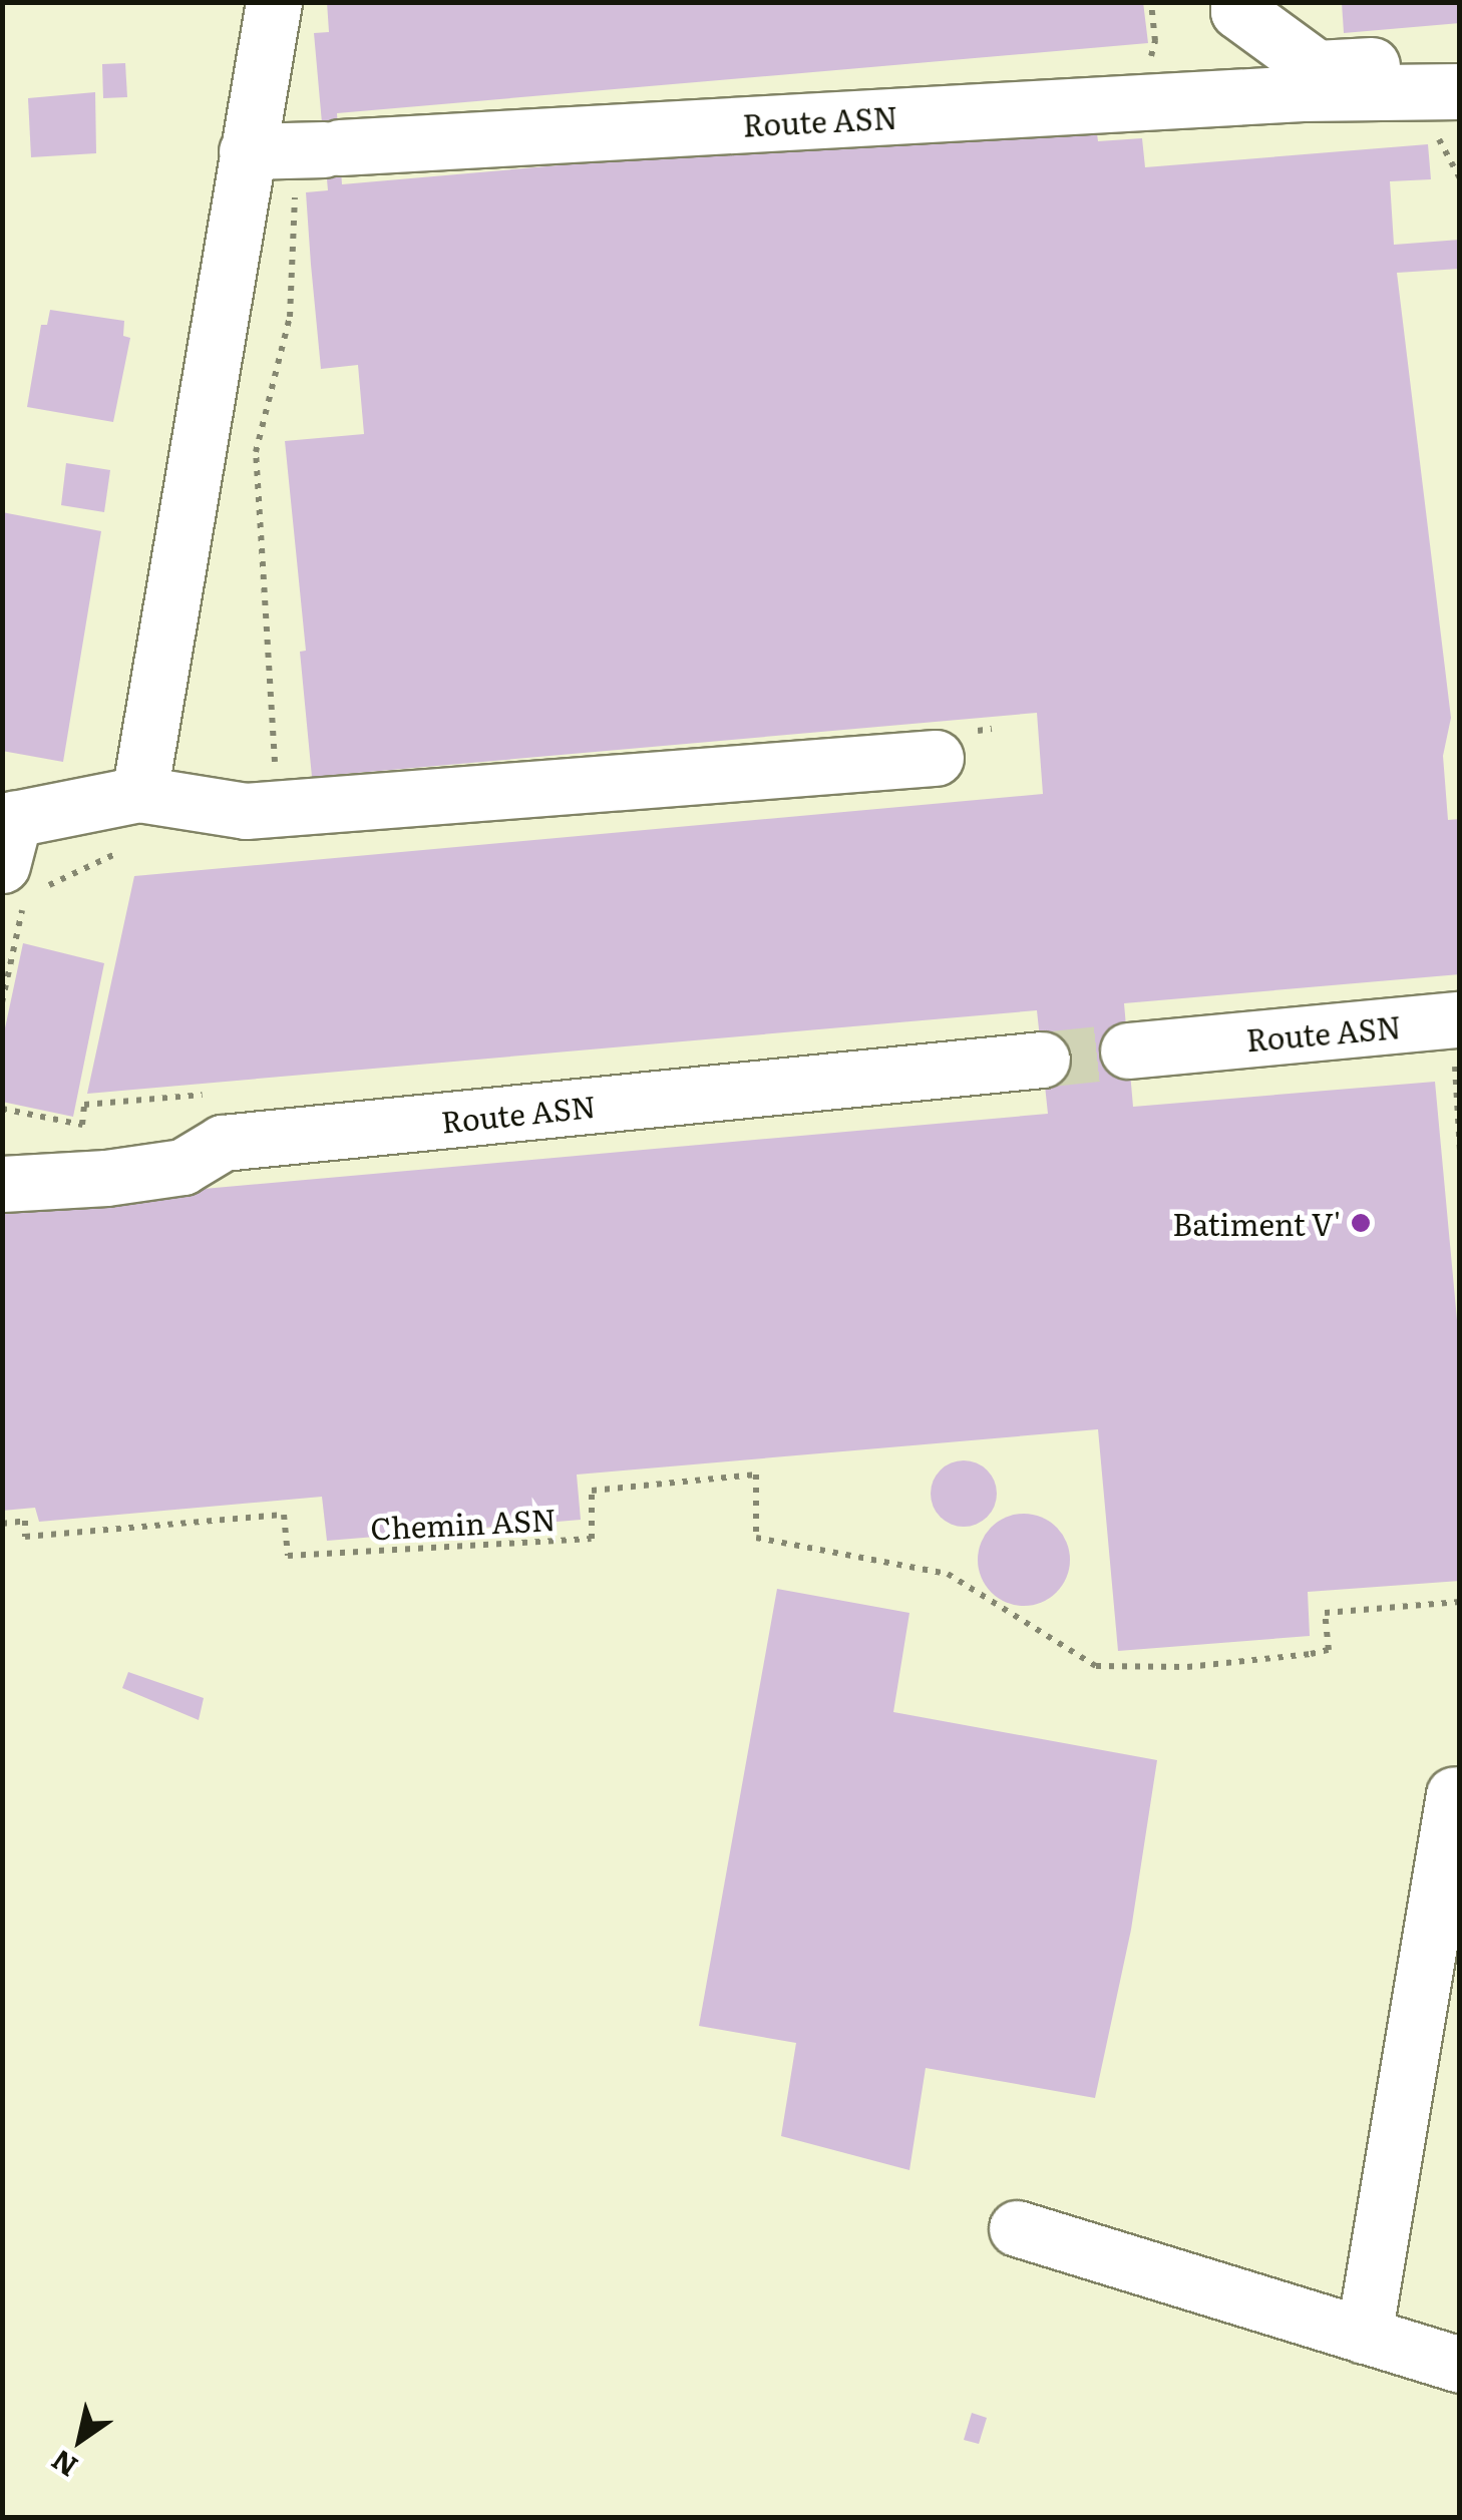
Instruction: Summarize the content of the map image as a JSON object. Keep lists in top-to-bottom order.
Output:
{
  "streets": {
    "lane": ["Route ASN"],
    "path": ["Chemin ASN"]
  },
  "places": ["Batiment V'"],
  "north": "bottom left"
}
